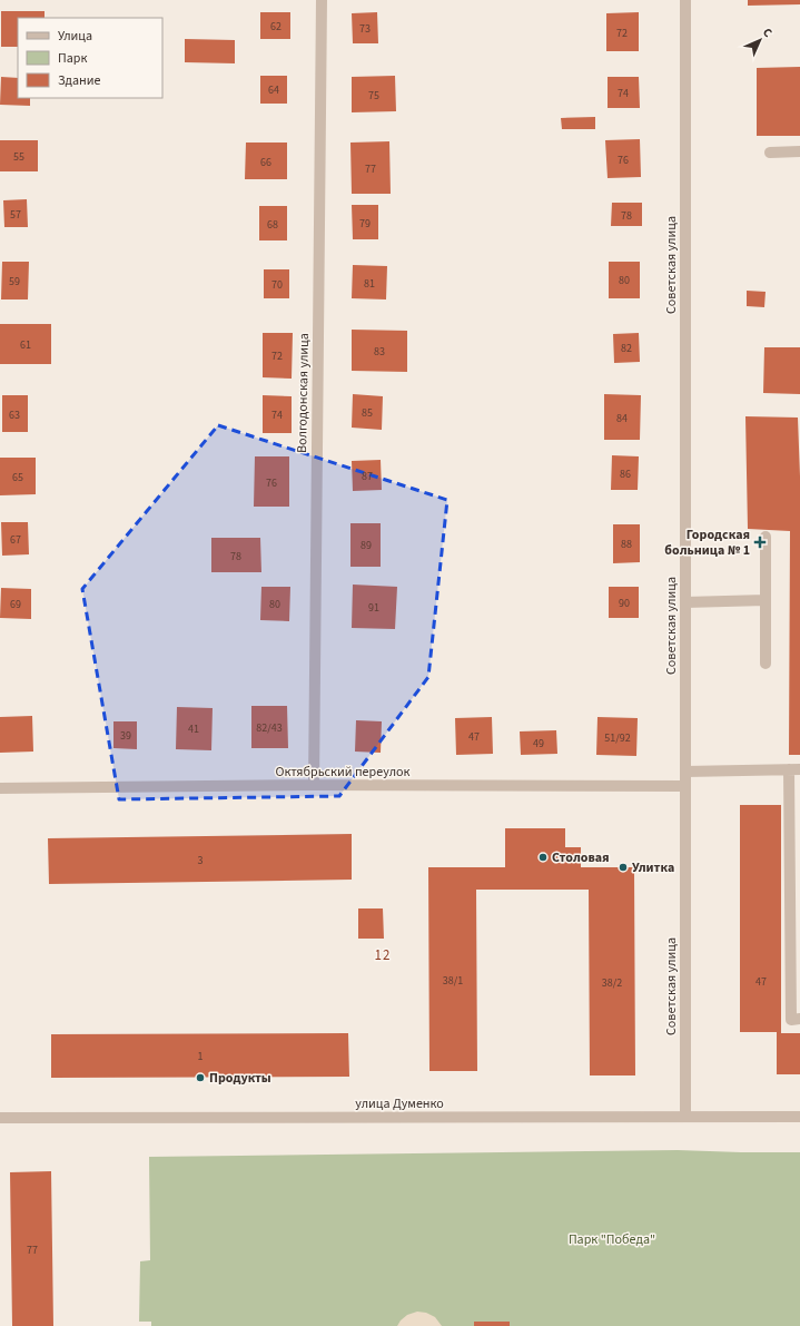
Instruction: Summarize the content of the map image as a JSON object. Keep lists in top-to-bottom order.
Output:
{
  "streets": {
    "street": [
      "Советская улица",
      "Волгодонская улица",
      "Октябрьский переулок",
      "улица Думенко"
    ]
  },
  "crossings": [
    ["Советская улица", "Октябрьский переулок"],
    ["Советская улица", "улица Думенко"],
    ["Волгодонская улица", "Октябрьский переулок"]
  ],
  "districts": ["12"],
  "parks": ["Парк \"Победа\""],
  "places": {
    "health": ["Городская больница № 1"],
    "other": ["Столовая", "Улитка", "Продукты"]
  },
  "house_numbers": [
    "62",
    "73",
    "72",
    "64",
    "74",
    "75",
    "55",
    "76",
    "66",
    "77",
    "57",
    "78",
    "79",
    "68",
    "80",
    "59",
    "81",
    "70",
    "61",
    "82",
    "83",
    "72",
    "85",
    "63",
    "74",
    "84",
    "86",
    "87",
    "65",
    "76",
    "67",
    "88",
    "89",
    "78",
    "90",
    "69",
    "80",
    "91",
    "82/43",
    "41",
    "39",
    "47",
    "51/92",
    "49",
    "3",
    "38/1",
    "47",
    "38/2",
    "1",
    "77"
  ],
  "legend": ["Улица", "Парк", "Здание"],
  "north": "top right"
}
